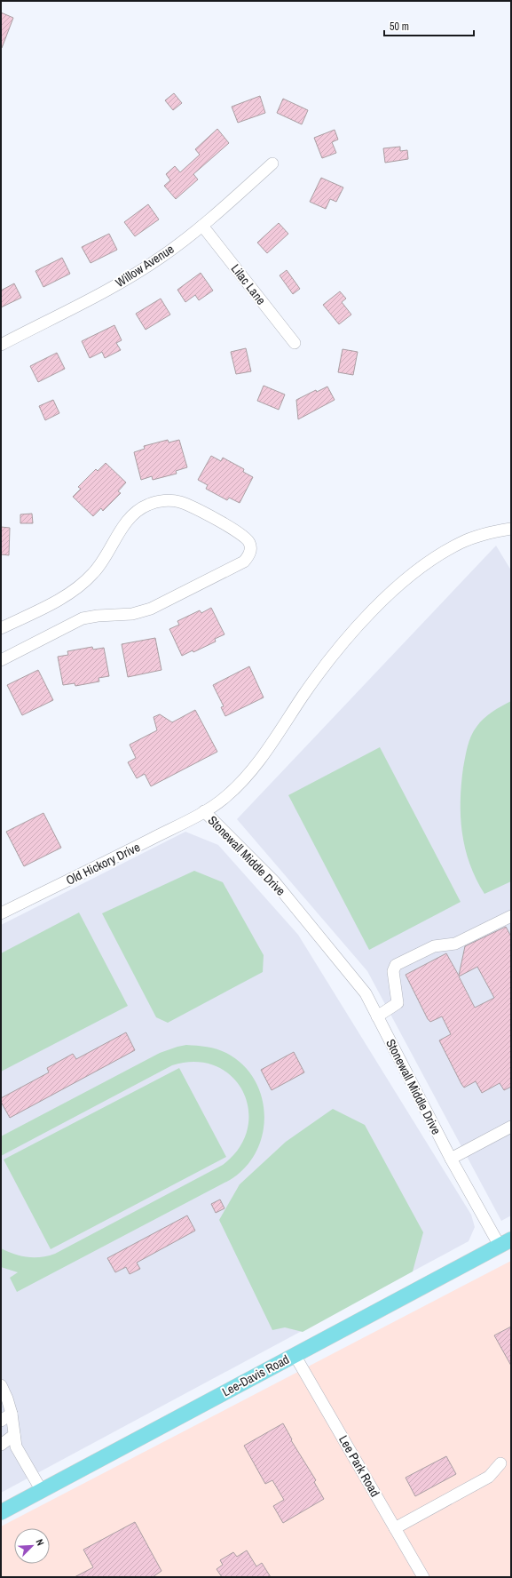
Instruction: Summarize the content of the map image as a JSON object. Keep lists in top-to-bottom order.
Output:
{
  "streets": {
    "main road": ["Lee-Davis Road"],
    "street": [
      "Willow Avenue",
      "Lilac Lane",
      "Stonewall Middle Drive",
      "Old Hickory Drive",
      "Lee Park Road"
    ]
  },
  "crossings": [
    ["Willow Avenue", "Lilac Lane"],
    ["Stonewall Middle Drive", "Old Hickory Drive"],
    ["Stonewall Middle Drive", "Lee-Davis Road"],
    ["Lee-Davis Road", "Lee Park Road"]
  ],
  "scale_bar": "50 m",
  "north": "top right"
}
